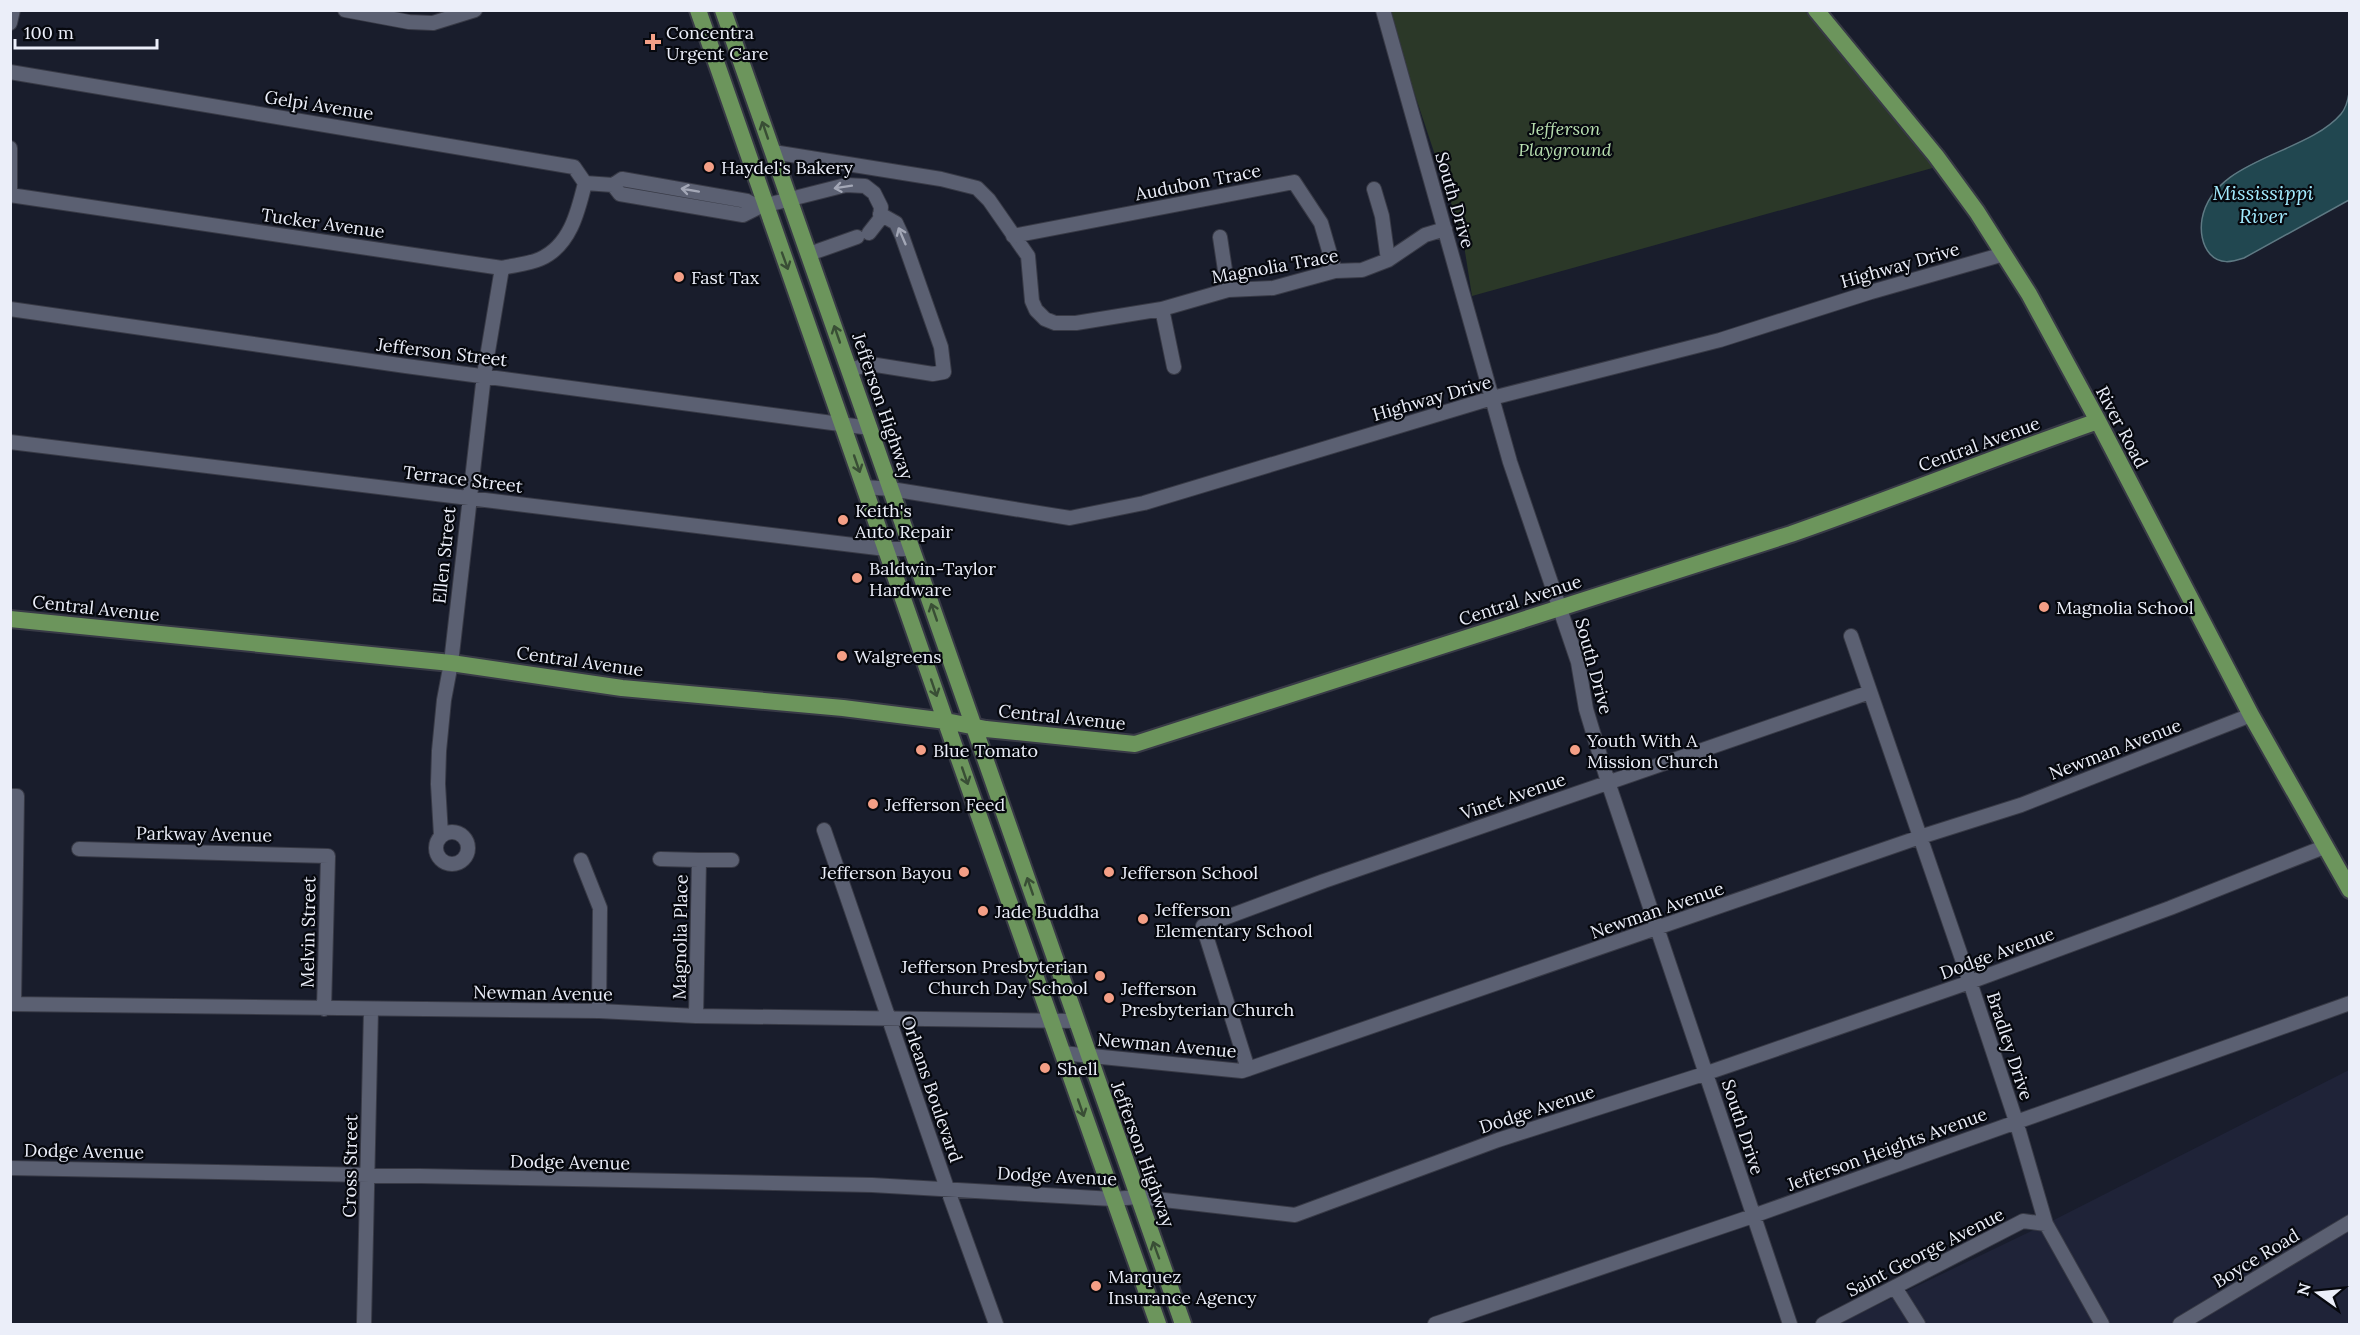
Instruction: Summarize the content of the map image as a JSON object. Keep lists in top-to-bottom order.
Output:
{
  "streets": {
    "main road": ["Jefferson Highway", "River Road", "Central Avenue"],
    "street": [
      "Gelpi Avenue",
      "Audubon Trace",
      "South Drive",
      "Tucker Avenue",
      "Highway Drive",
      "Magnolia Trace",
      "Jefferson Street",
      "Terrace Street",
      "Ellen Street",
      "Newman Avenue",
      "Vinet Avenue",
      "Parkway Avenue",
      "Melvin Street",
      "Magnolia Place",
      "Dodge Avenue",
      "Bradley Drive",
      "Orleans Boulevard",
      "Jefferson Heights Avenue",
      "Cross Street",
      "Saint George Avenue",
      "Boyce Road"
    ]
  },
  "crossings": [
    ["Gelpi Avenue", "Tucker Avenue"],
    ["Audubon Trace", "Magnolia Trace"],
    ["South Drive", "Highway Drive"],
    ["South Drive", "Magnolia Trace"],
    ["South Drive", "Central Avenue"],
    ["South Drive", "Newman Avenue"],
    ["South Drive", "Vinet Avenue"],
    ["South Drive", "Dodge Avenue"],
    ["South Drive", "Jefferson Heights Avenue"],
    ["Tucker Avenue", "Ellen Street"],
    ["Highway Drive", "Jefferson Highway"],
    ["Highway Drive", "River Road"],
    ["Jefferson Street", "Jefferson Highway"],
    ["Jefferson Street", "Ellen Street"],
    ["Jefferson Highway", "Central Avenue"],
    ["Jefferson Highway", "Terrace Street"],
    ["Jefferson Highway", "Newman Avenue"],
    ["Jefferson Highway", "Dodge Avenue"],
    ["River Road", "Central Avenue"],
    ["River Road", "Newman Avenue"],
    ["River Road", "Dodge Avenue"],
    ["Central Avenue", "Ellen Street"],
    ["Terrace Street", "Ellen Street"],
    ["Newman Avenue", "Vinet Avenue"],
    ["Newman Avenue", "Melvin Street"],
    ["Newman Avenue", "Magnolia Place"],
    ["Newman Avenue", "Bradley Drive"],
    ["Newman Avenue", "Orleans Boulevard"],
    ["Newman Avenue", "Cross Street"],
    ["Vinet Avenue", "Bradley Drive"],
    ["Parkway Avenue", "Melvin Street"],
    ["Dodge Avenue", "Bradley Drive"],
    ["Dodge Avenue", "Orleans Boulevard"],
    ["Dodge Avenue", "Cross Street"],
    ["Bradley Drive", "Jefferson Heights Avenue"],
    ["Bradley Drive", "Saint George Avenue"]
  ],
  "water": ["Mississippi River"],
  "parks": ["Jefferson Playground"],
  "places": {
    "health": ["Concentra Urgent Care"],
    "other": [
      "Haydel's Bakery",
      "Fast Tax",
      "Keith's Auto Repair",
      "Baldwin-Taylor Hardware",
      "Magnolia School",
      "Walgreens",
      "Blue Tomato",
      "Youth With A Mission Church",
      "Jefferson Feed",
      "Jefferson Bayou",
      "Jefferson School",
      "Jade Buddha",
      "Jefferson Elementary School",
      "Jefferson Presbyterian Church Day School",
      "Jefferson Presbyterian Church",
      "Shell",
      "Marquez Insurance Agency"
    ]
  },
  "scale_bar": "100 m",
  "north": "left"
}
